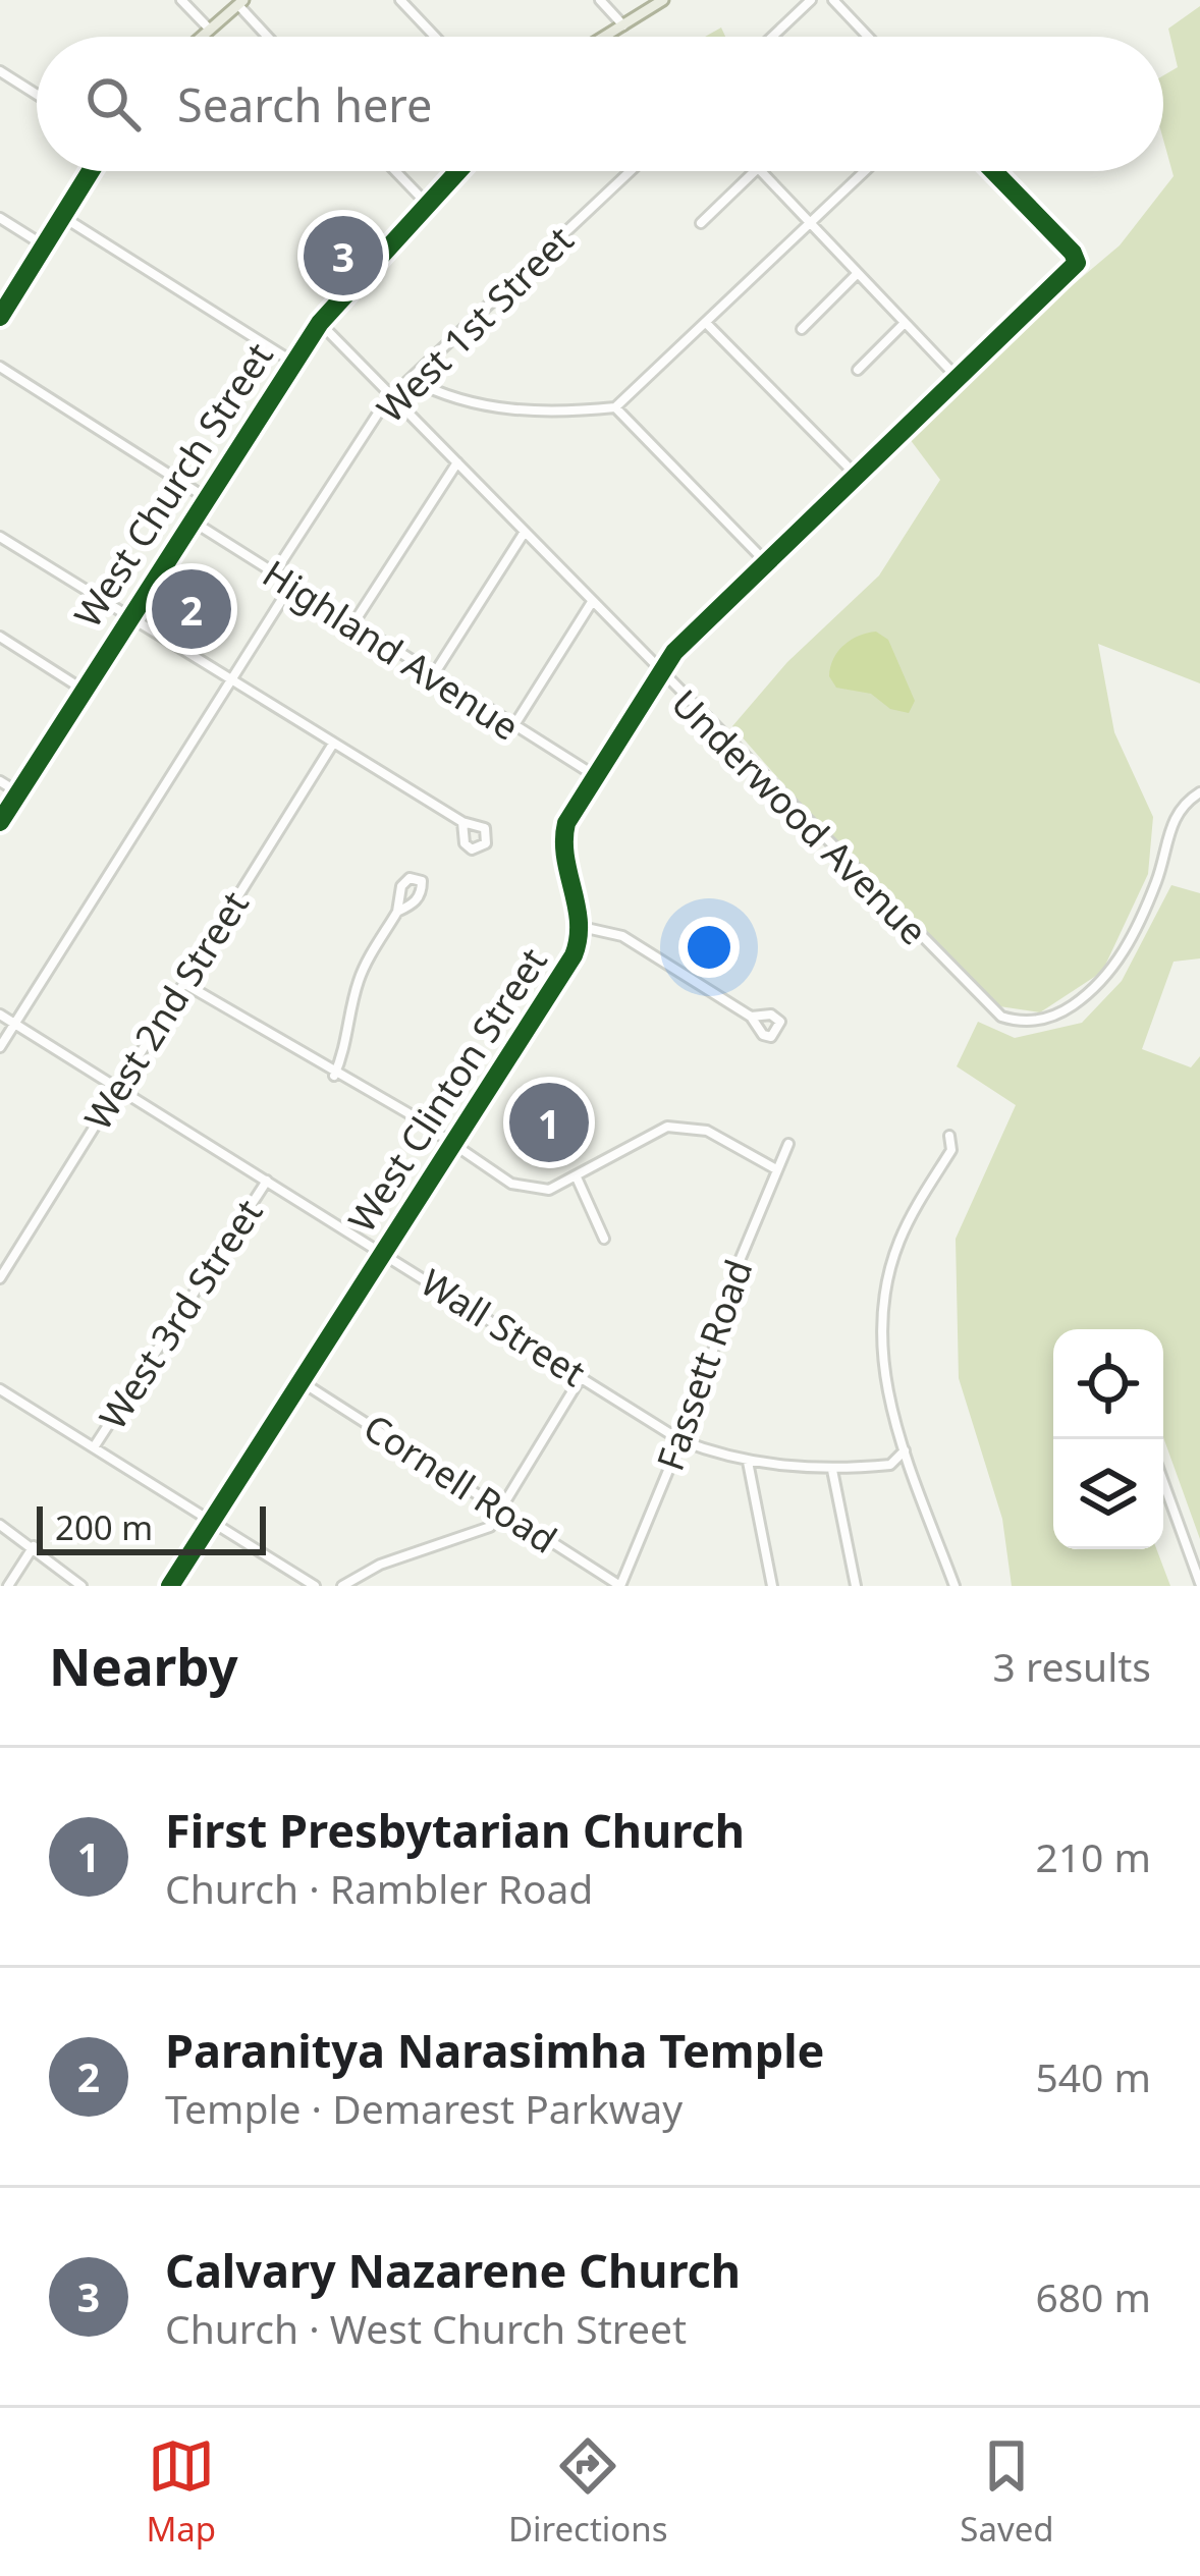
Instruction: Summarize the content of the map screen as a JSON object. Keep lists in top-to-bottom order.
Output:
{
  "streets": {
    "main road": ["West Church Street"],
    "street": [
      "West 1st Street",
      "Highland Avenue",
      "Underwood Avenue",
      "West 2nd Street",
      "West Clinton Street",
      "West 3rd Street",
      "Wall Street",
      "Fassett Road",
      "Cornell Road"
    ]
  },
  "crossings": [
    ["West 1st Street", "Highland Avenue"],
    ["West 1st Street", "Underwood Avenue"],
    ["West Church Street", "Highland Avenue"],
    ["West Church Street", "Underwood Avenue"],
    ["Highland Avenue", "West Clinton Street"],
    ["Underwood Avenue", "West Clinton Street"],
    ["West 2nd Street", "Wall Street"],
    ["West Clinton Street", "Wall Street"],
    ["West Clinton Street", "Cornell Road"],
    ["West 3rd Street", "Wall Street"],
    ["Wall Street", "Fassett Road"],
    ["Fassett Road", "Cornell Road"]
  ],
  "scale_bar": "200 m",
  "page": {
    "search": "Search here",
    "pins": ["3", "2", "1"],
    "scale": "200 m",
    "heading": ["Nearby", "3 results"],
    "list": [
      {
        "mark": "1",
        "name": "First Presbytarian Church",
        "note": "Church · Rambler Road",
        "value": "210 m"
      },
      {
        "mark": "2",
        "name": "Paranitya Narasimha Temple",
        "note": "Temple · Demarest Parkway",
        "value": "540 m"
      },
      {
        "mark": "3",
        "name": "Calvary Nazarene Church",
        "note": "Church · West Church Street",
        "value": "680 m"
      }
    ],
    "nav": ["Map", "Directions", "Saved"]
  }
}
